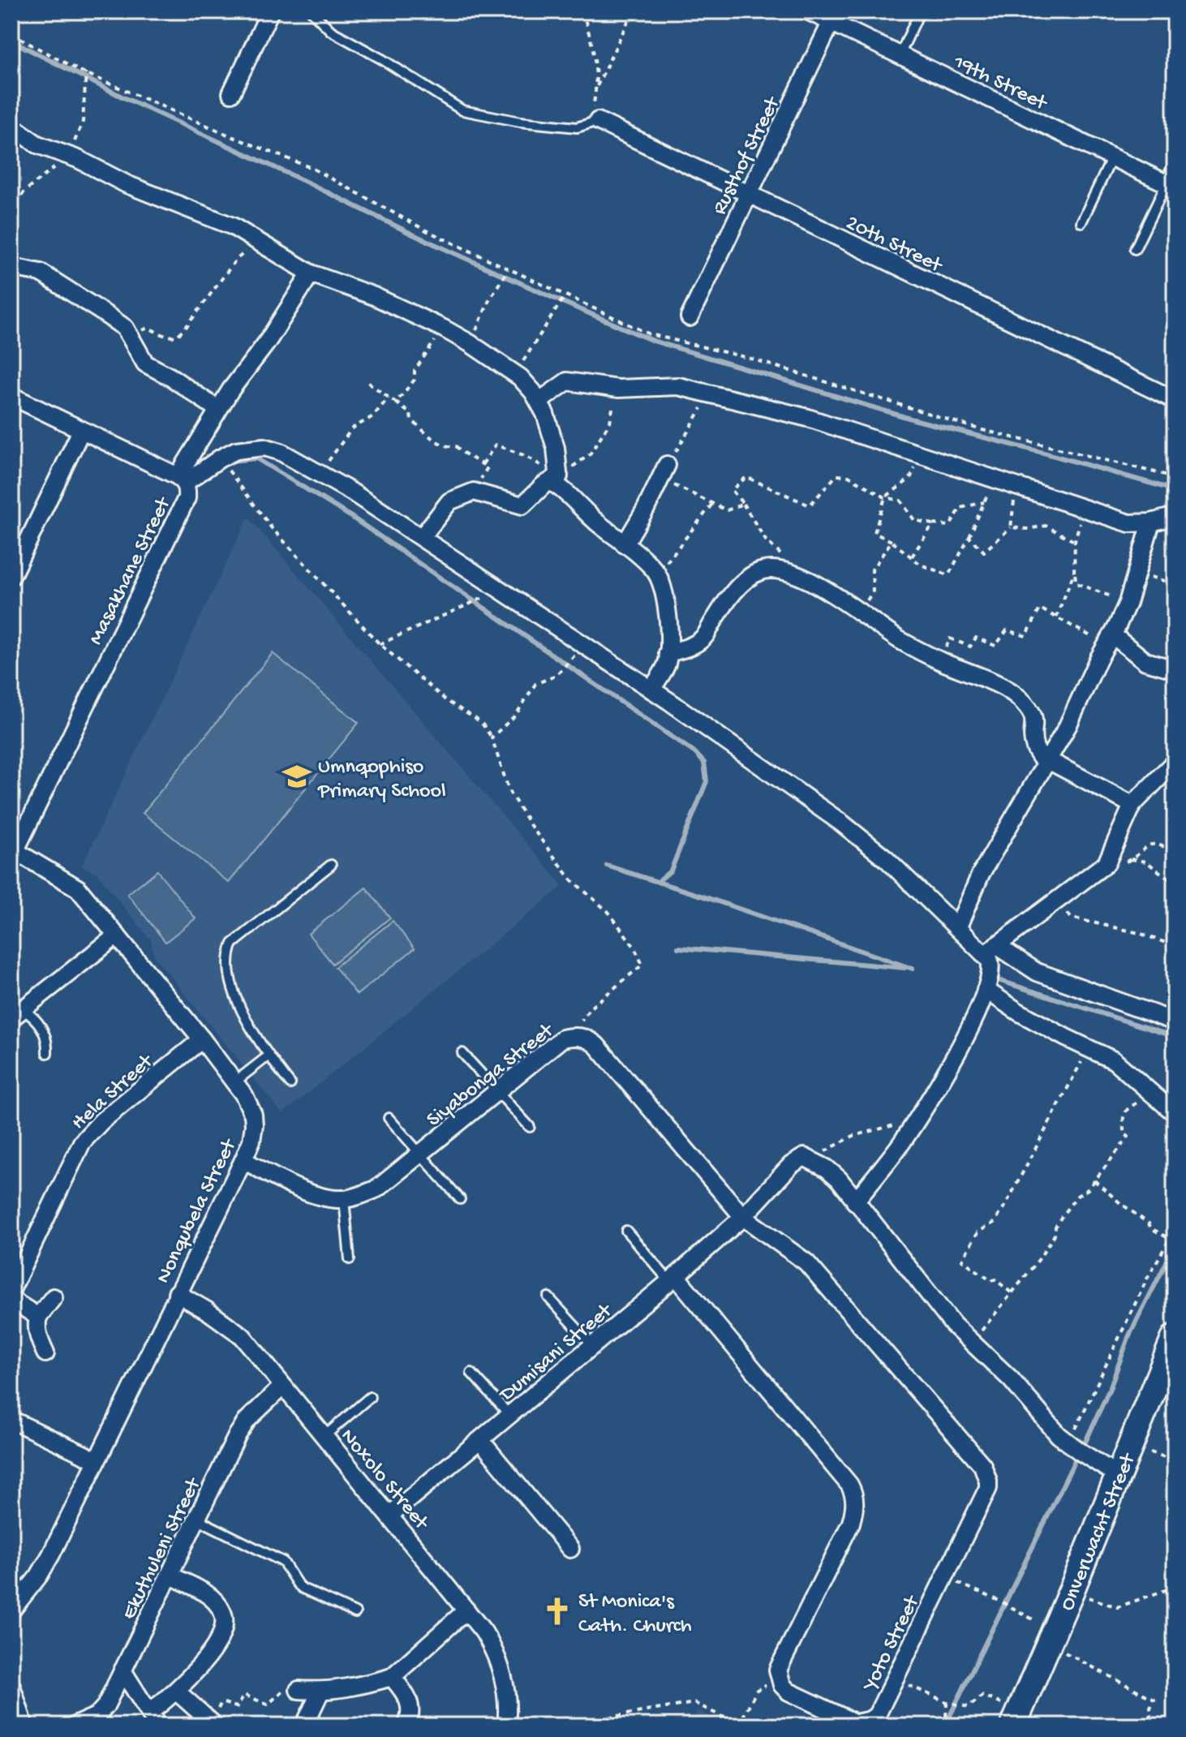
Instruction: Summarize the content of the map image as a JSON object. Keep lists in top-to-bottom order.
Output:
{
  "streets": {
    "street": [
      "19th Street",
      "Rusthof Street",
      "20th Street",
      "Masakhane Street",
      "Siyabonga Street",
      "Hela Street",
      "Nonqubela Street",
      "Dumisani Street",
      "Noxolo Street",
      "Onverwacht Street",
      "Ekuthuleni Street",
      "Yoto Street"
    ]
  },
  "crossings": [
    ["19th Street", "Rusthof Street"],
    ["Rusthof Street", "20th Street"],
    ["Masakhane Street", "Nonqubela Street"],
    ["Siyabonga Street", "Nonqubela Street"],
    ["Siyabonga Street", "Dumisani Street"],
    ["Siyabonga Street", "Yoto Street"],
    ["Hela Street", "Nonqubela Street"],
    ["Nonqubela Street", "Noxolo Street"],
    ["Dumisani Street", "Noxolo Street"],
    ["Dumisani Street", "Yoto Street"],
    ["Noxolo Street", "Ekuthuleni Street"]
  ],
  "places": {
    "school or university": ["Umnqophiso Primary School"],
    "church": ["St Monica's Cath. Church"]
  }
}
